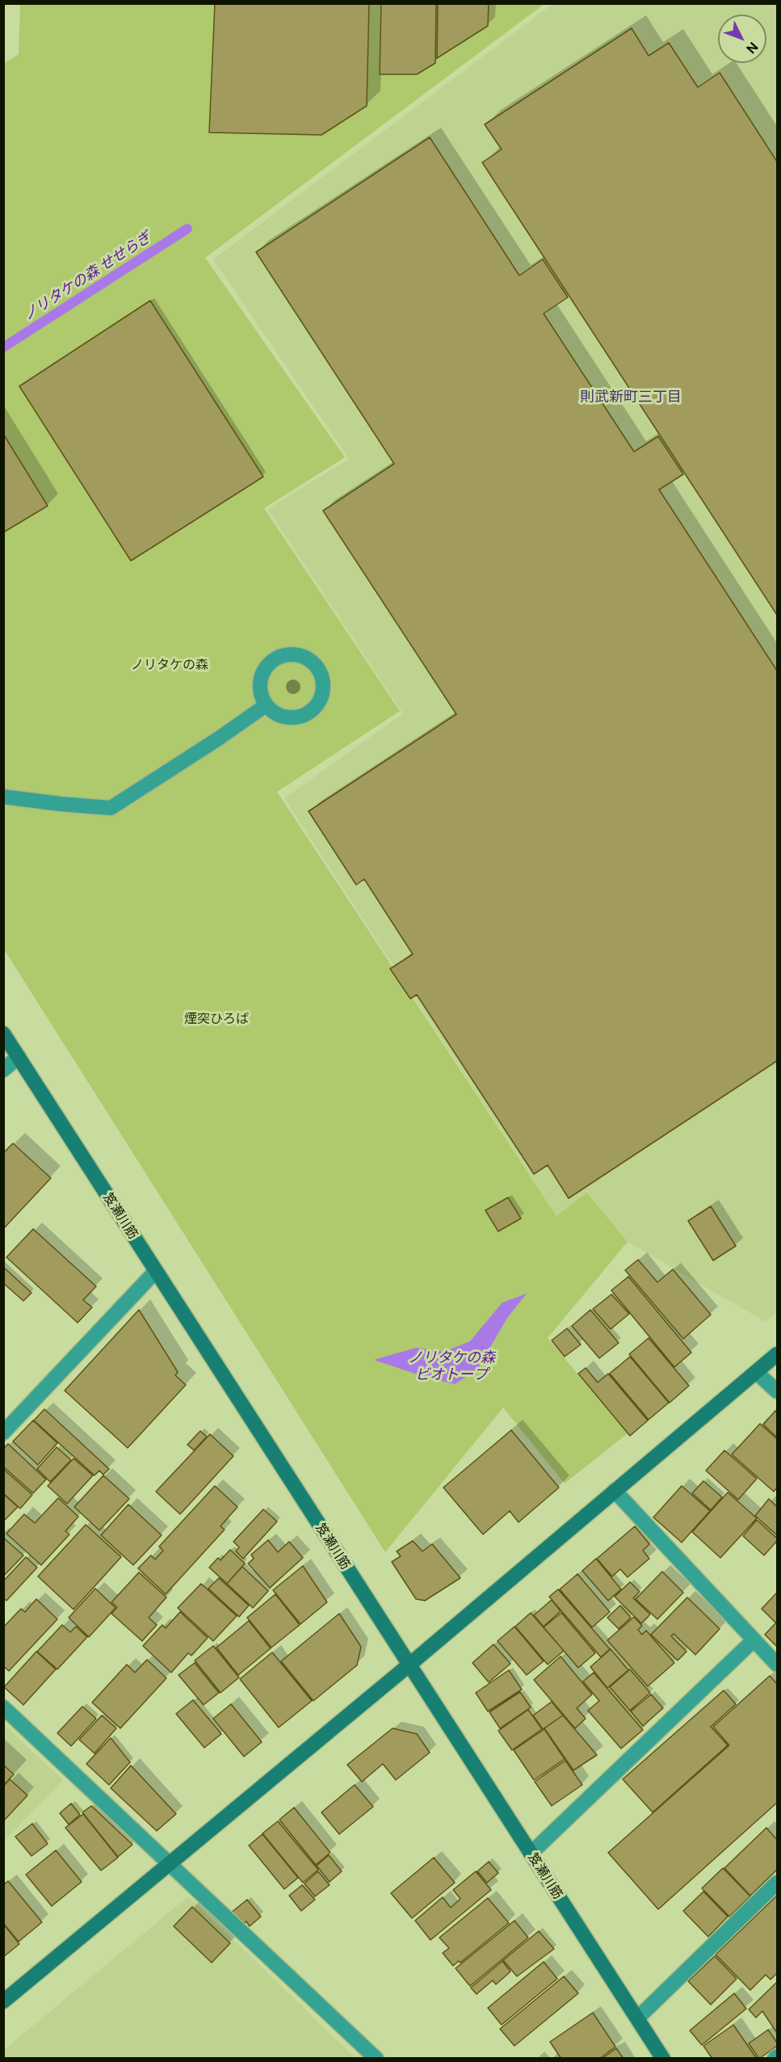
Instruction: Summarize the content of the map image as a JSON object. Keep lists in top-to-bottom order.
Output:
{
  "streets": {
    "street": ["笈瀬川筋"]
  },
  "districts": ["則武新町三丁目"],
  "water": ["ノリタケの森 せせらぎ", "ノリタケの森 ビオトープ"],
  "parks": ["ノリタケの森", "煙突ひろば"],
  "north": "bottom right"
}
